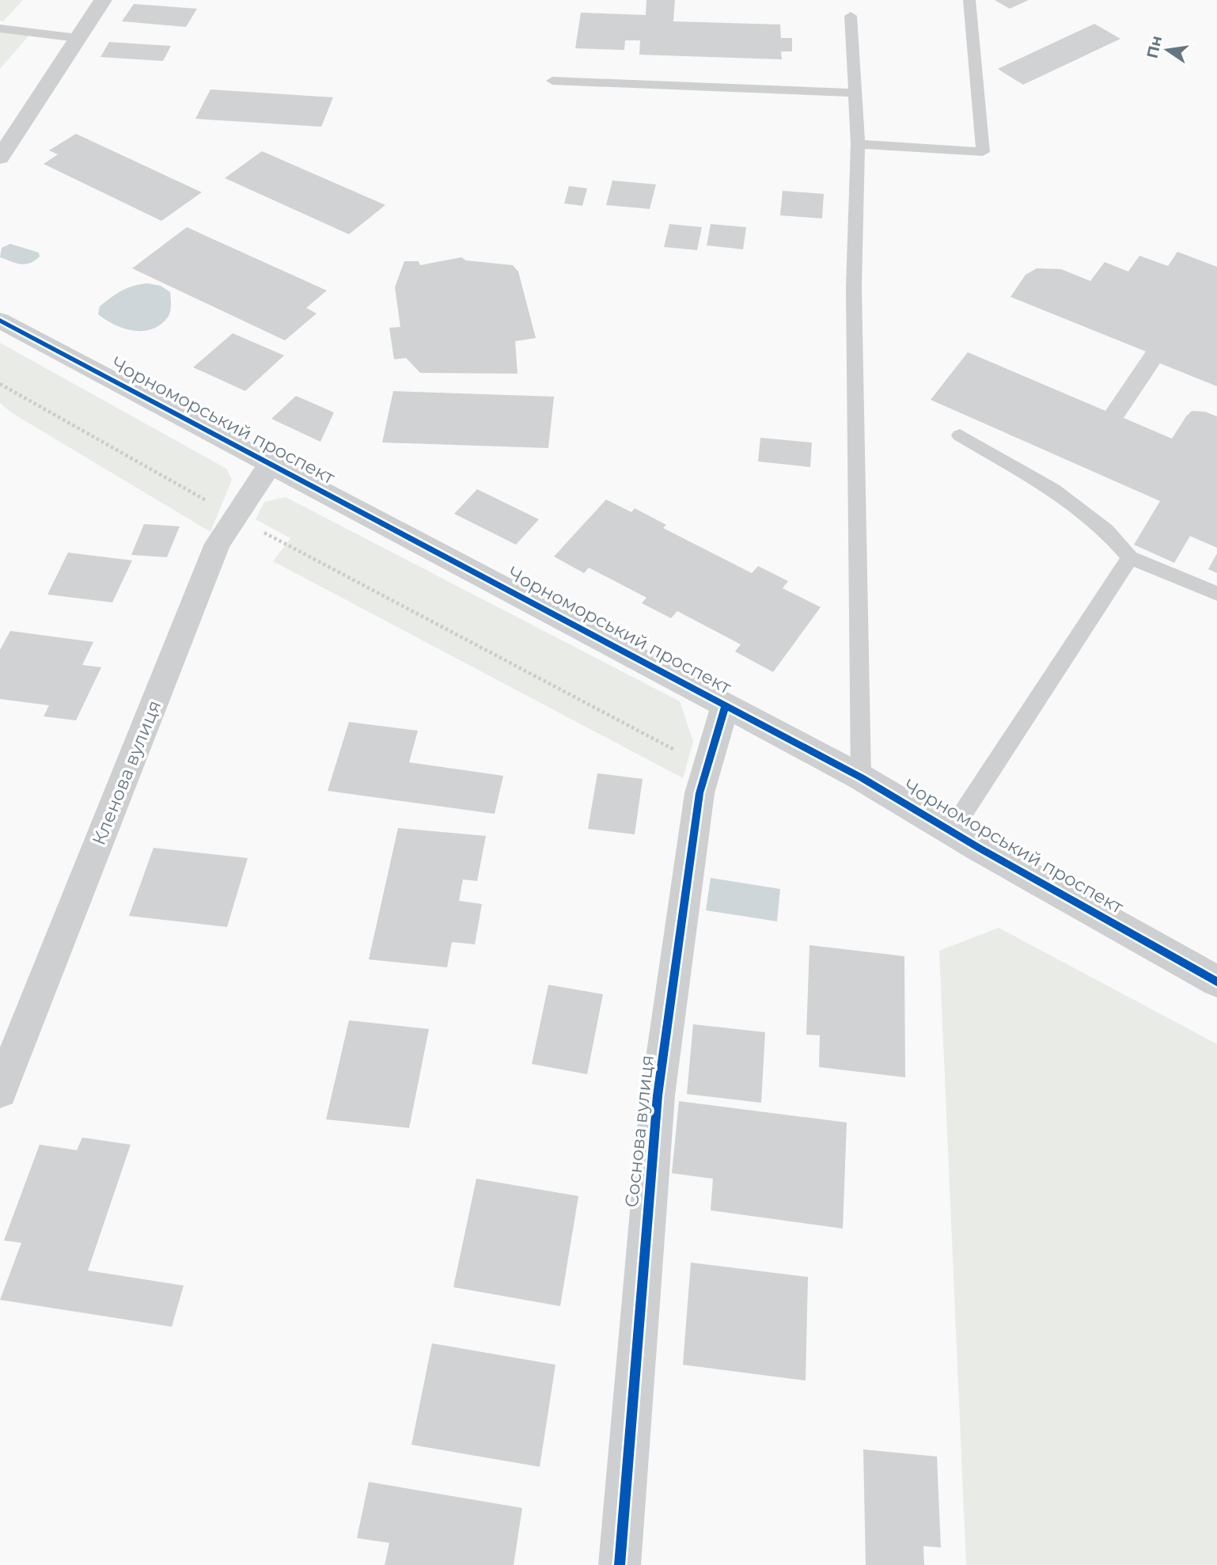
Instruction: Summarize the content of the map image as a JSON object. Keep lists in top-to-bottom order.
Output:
{
  "streets": {
    "street": ["Чорноморський проспект", "Кленова вулиця", "Соснова вулиця"]
  },
  "crossings": [
    ["Чорноморський проспект", "Кленова вулиця"],
    ["Чорноморський проспект", "Соснова вулиця"]
  ],
  "north": "left"
}
